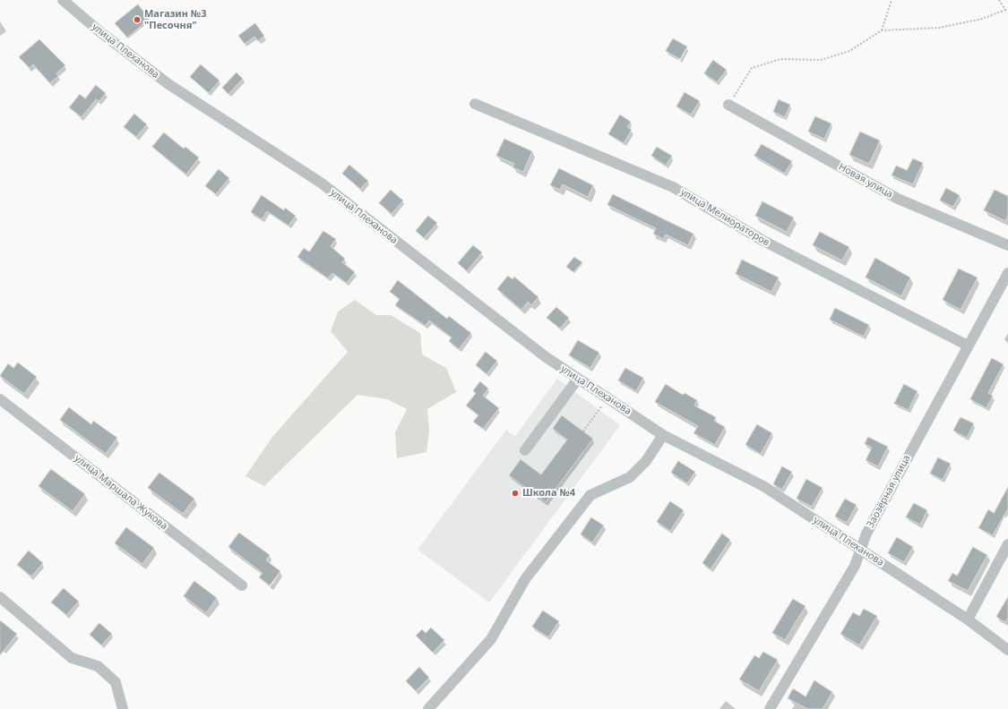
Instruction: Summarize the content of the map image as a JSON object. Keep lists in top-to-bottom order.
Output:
{
  "streets": {
    "street": [
      "улица Плеханова",
      "Новая улица",
      "улица Мелиораторов",
      "Заозёрная улица",
      "улица Маршала Жукова"
    ]
  },
  "crossings": [
    ["улица Плеханова", "Заозёрная улица"],
    ["улица Мелиораторов", "Заозёрная улица"]
  ],
  "places": ["Магазин №3 \"Песочня\"", "Школа №4"]
}
